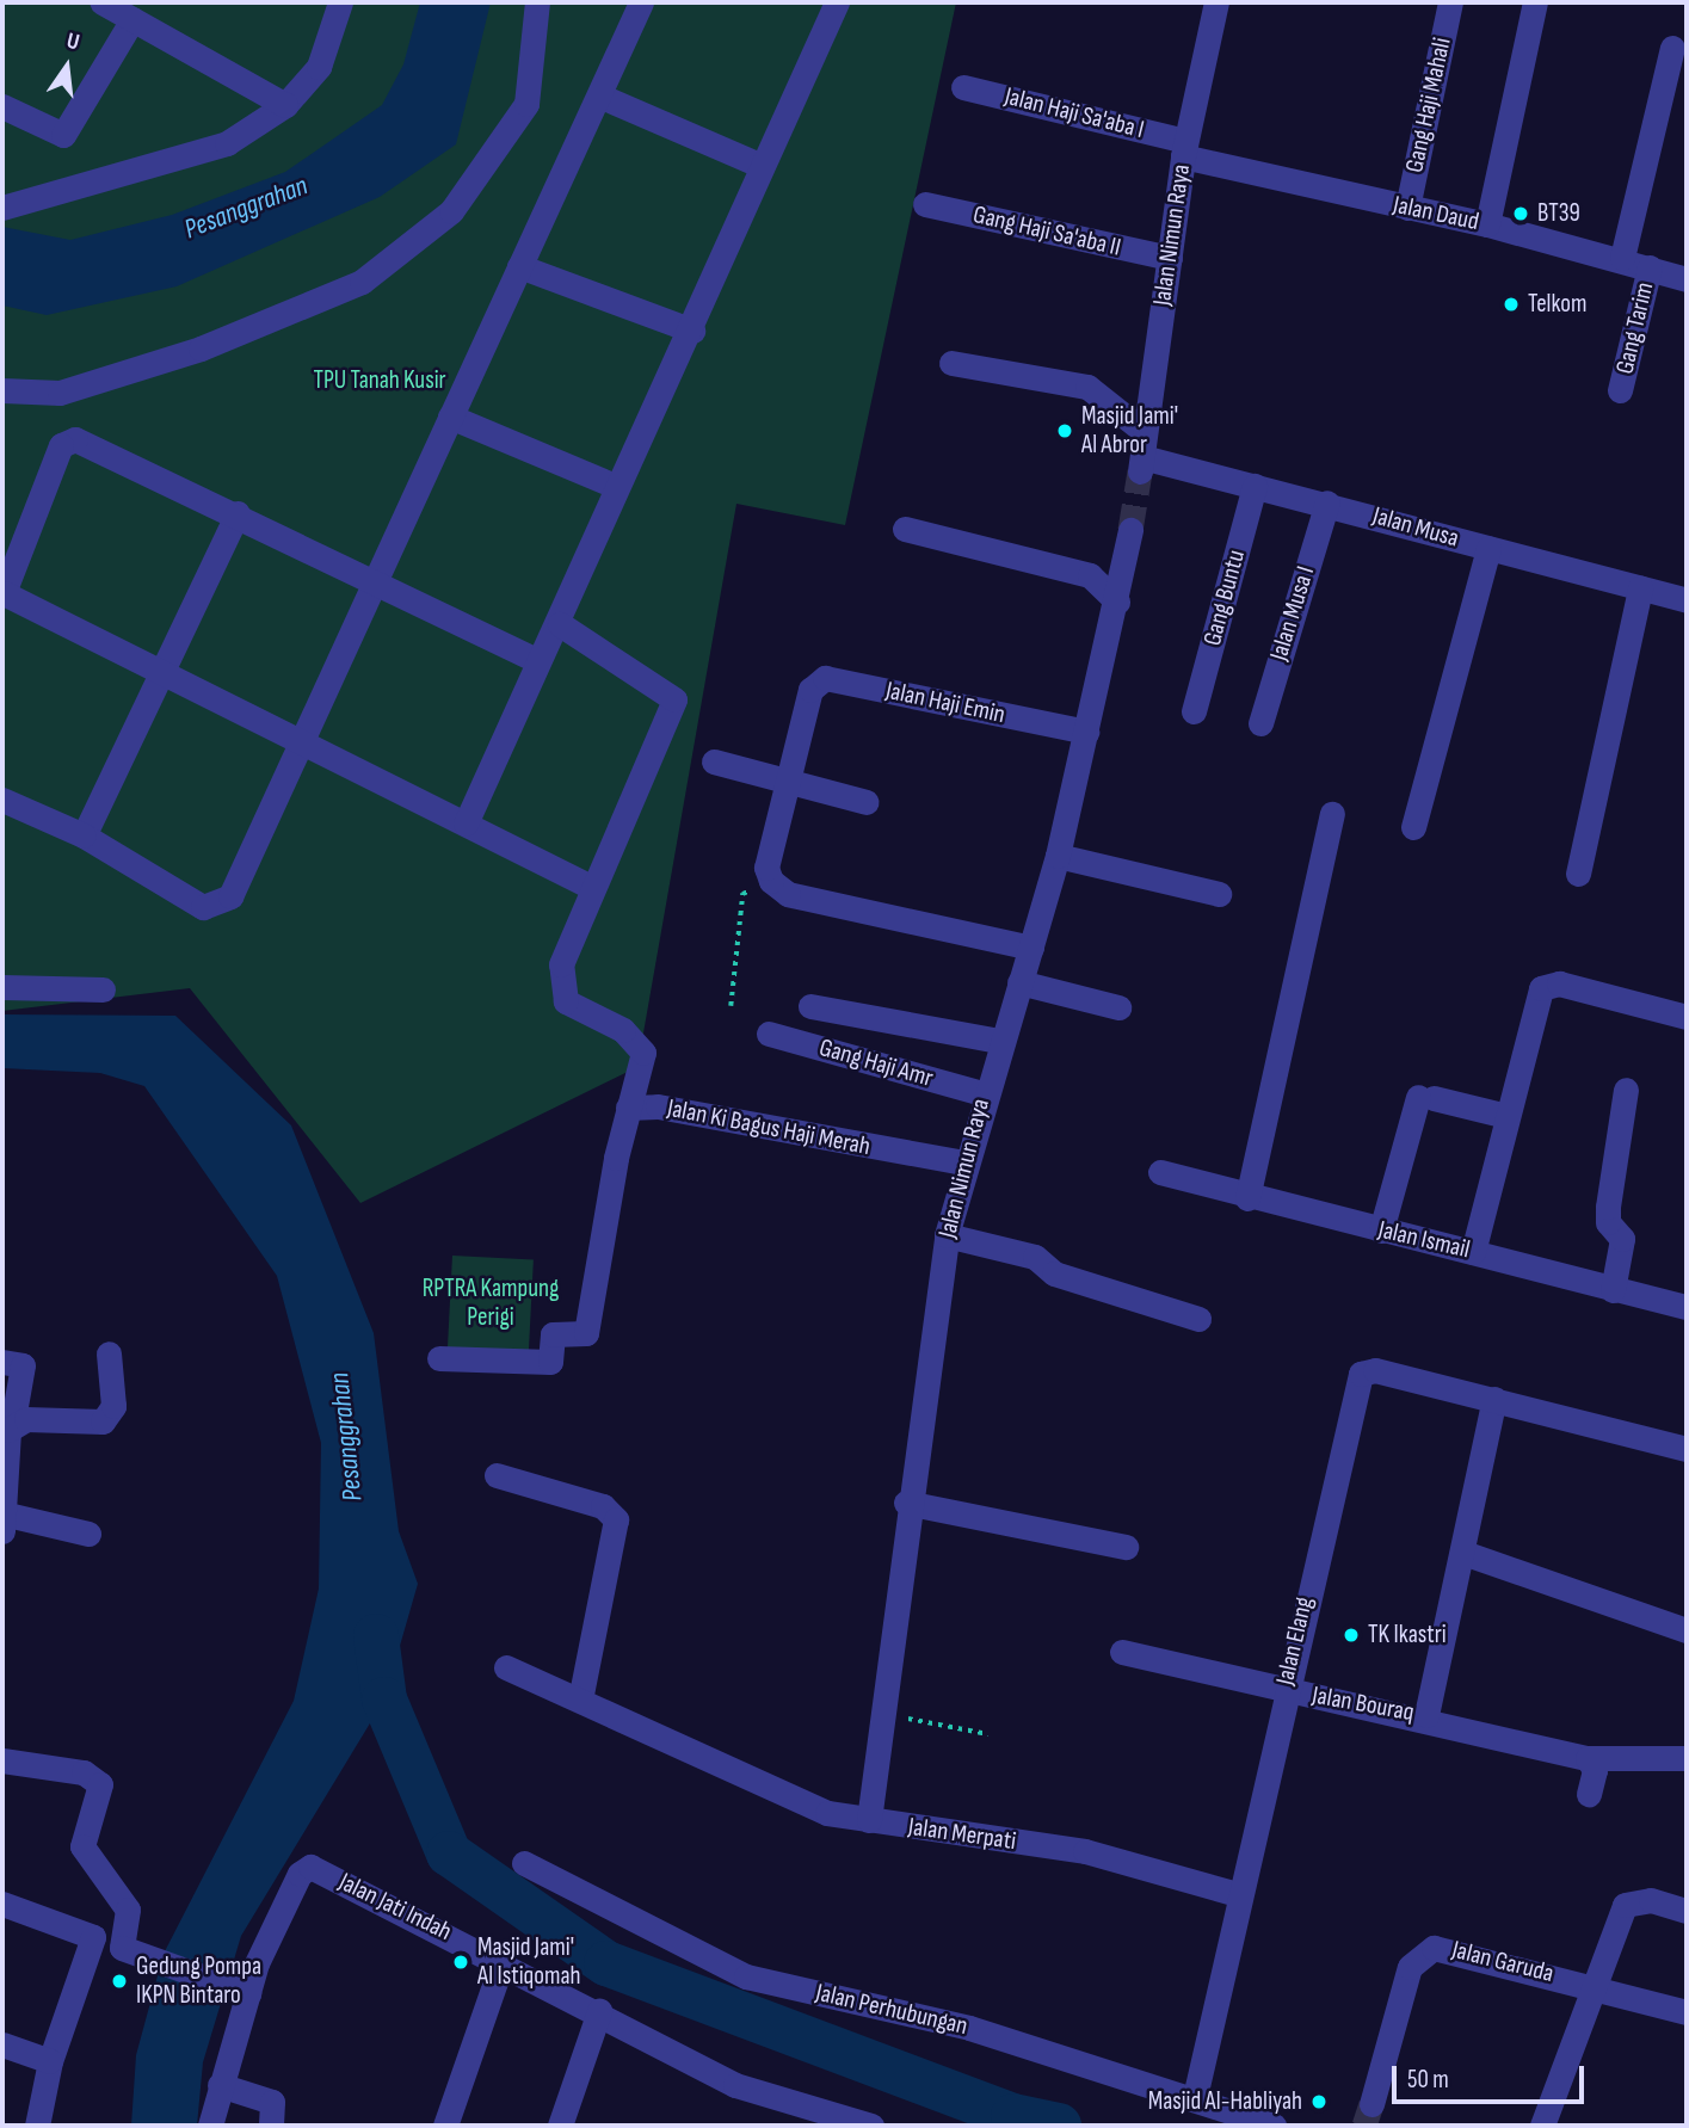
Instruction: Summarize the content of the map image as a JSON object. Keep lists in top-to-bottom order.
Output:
{
  "streets": {
    "street": [
      "Gang Haji Mahali",
      "Jalan Haji Sa'aba I",
      "Jalan Daud",
      "Gang Haji Sa'aba II",
      "Jalan Nimun Raya",
      "Gang Tarim",
      "Jalan Musa",
      "Gang Buntu",
      "Jalan Musa I",
      "Jalan Haji Emin",
      "Gang Haji Amr",
      "Jalan Ki Bagus Haji Merah",
      "Jalan Ismail",
      "Jalan Elang",
      "Jalan Bouraq",
      "Jalan Merpati",
      "Jalan Jati Indah",
      "Jalan Garuda",
      "Jalan Perhubungan"
    ]
  },
  "crossings": [
    ["Gang Haji Mahali", "Jalan Daud"],
    ["Jalan Haji Sa'aba I", "Jalan Daud"],
    ["Jalan Haji Sa'aba I", "Jalan Nimun Raya"],
    ["Jalan Daud", "Jalan Nimun Raya"],
    ["Jalan Daud", "Gang Tarim"],
    ["Gang Haji Sa'aba II", "Jalan Nimun Raya"],
    ["Jalan Nimun Raya", "Jalan Musa"],
    ["Jalan Nimun Raya", "Jalan Haji Emin"],
    ["Jalan Nimun Raya", "Gang Haji Amr"],
    ["Jalan Nimun Raya", "Jalan Ki Bagus Haji Merah"],
    ["Jalan Nimun Raya", "Jalan Merpati"],
    ["Jalan Musa", "Gang Buntu"],
    ["Jalan Musa", "Jalan Musa I"],
    ["Jalan Elang", "Jalan Bouraq"],
    ["Jalan Elang", "Jalan Merpati"]
  ],
  "water": ["Pesanggrahan"],
  "parks": ["TPU Tanah Kusir", "RPTRA Kampung Perigi"],
  "places": [
    "BT39",
    "Telkom",
    "Masjid Jami' Al Abror",
    "TK Ikastri",
    "Masjid Jami' Al Istiqomah",
    "Gedung Pompa IKPN Bintaro",
    "Masjid Al-Habliyah"
  ],
  "scale_bar": "50 m",
  "north": "top"
}
